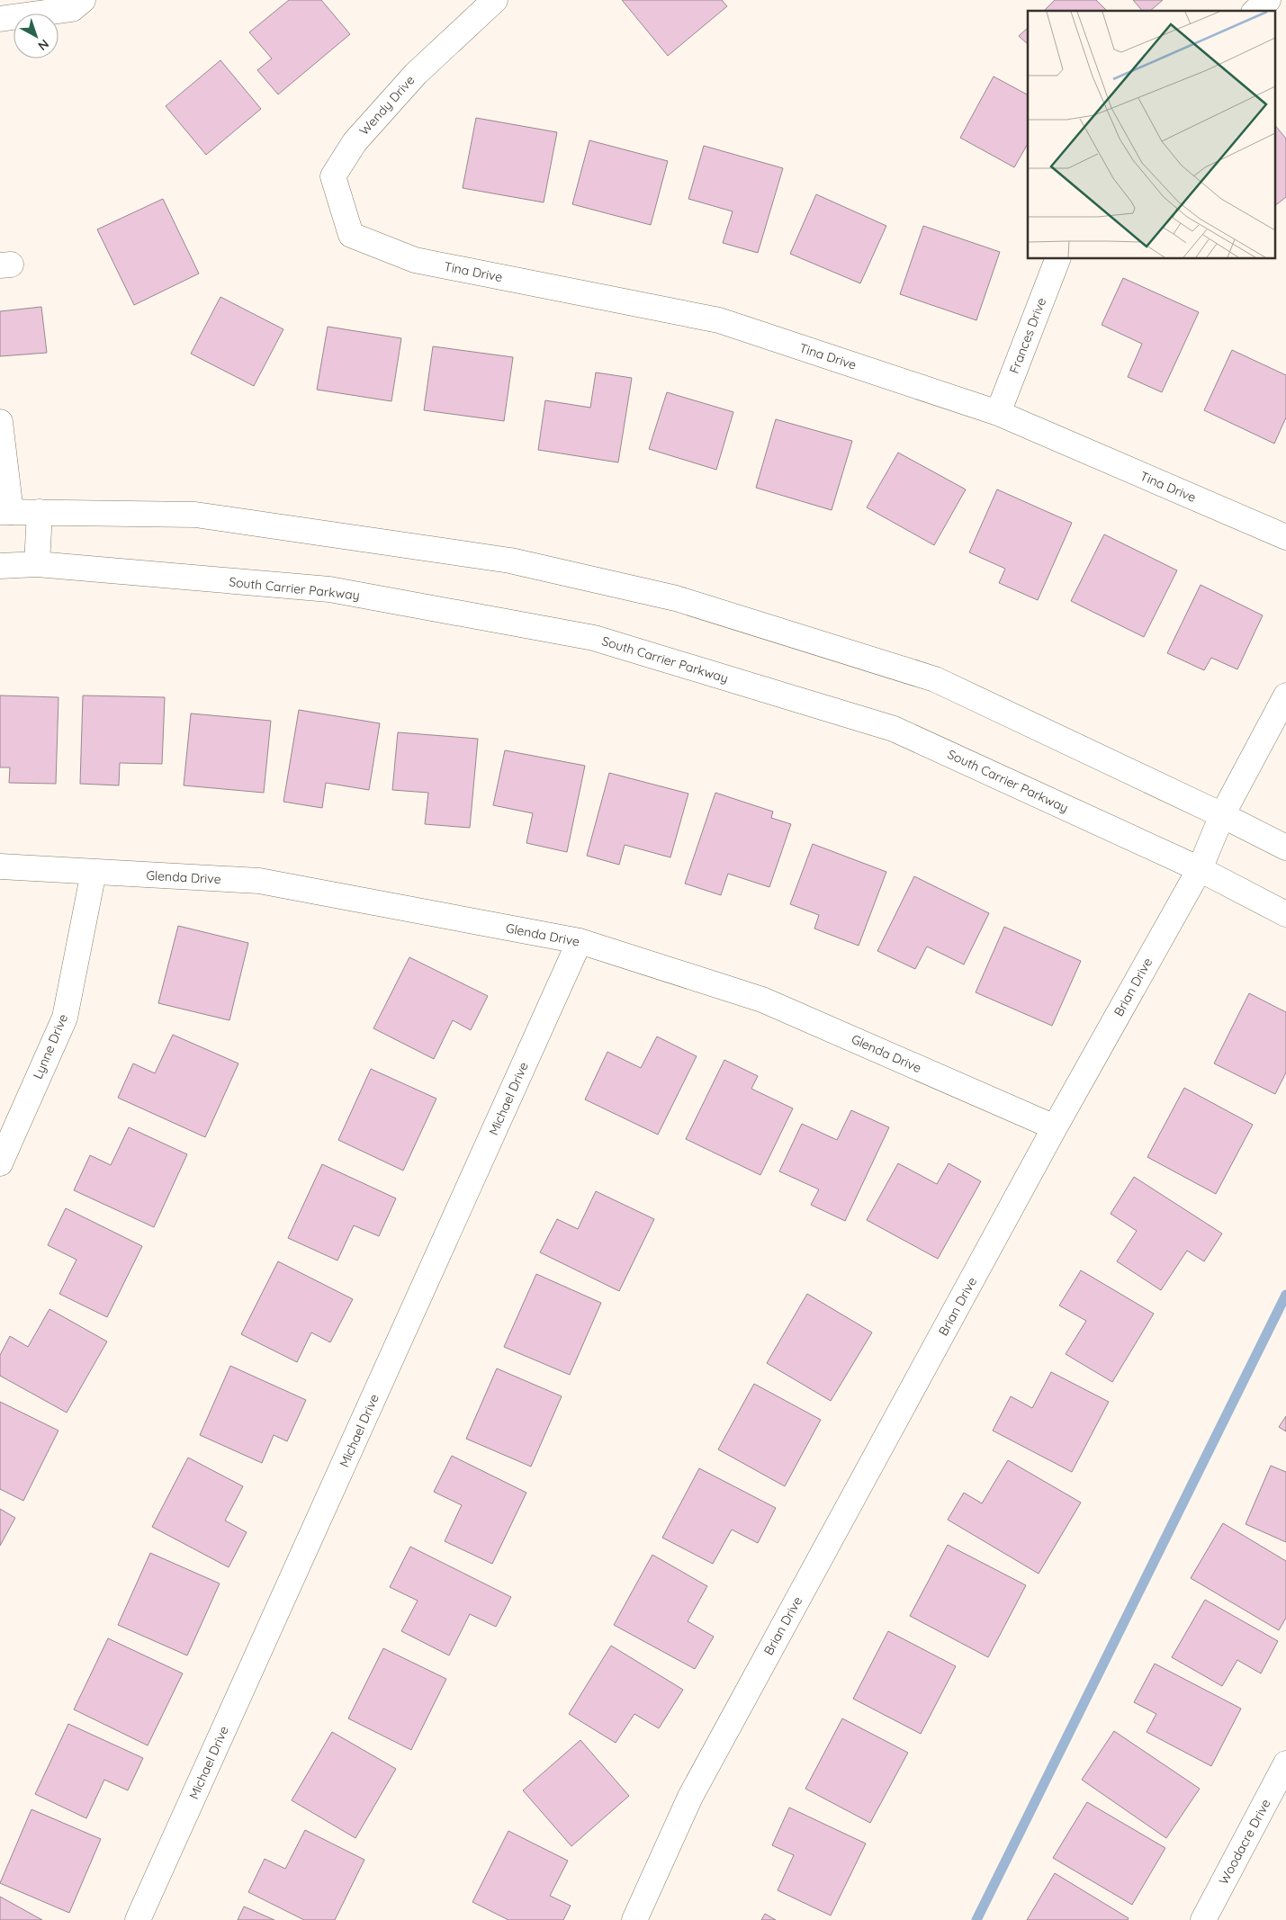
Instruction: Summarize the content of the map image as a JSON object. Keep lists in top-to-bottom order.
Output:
{
  "streets": {
    "street": [
      "Wendy Drive",
      "Tina Drive",
      "Frances Drive",
      "South Carrier Parkway",
      "Glenda Drive",
      "Brian Drive",
      "Lynne Drive",
      "Michael Drive",
      "Woodacre Drive"
    ]
  },
  "crossings": [
    ["Wendy Drive", "Tina Drive"],
    ["Tina Drive", "Frances Drive"],
    ["South Carrier Parkway", "Brian Drive"],
    ["Glenda Drive", "Brian Drive"],
    ["Glenda Drive", "Lynne Drive"],
    ["Glenda Drive", "Michael Drive"]
  ],
  "north": "bottom right"
}
